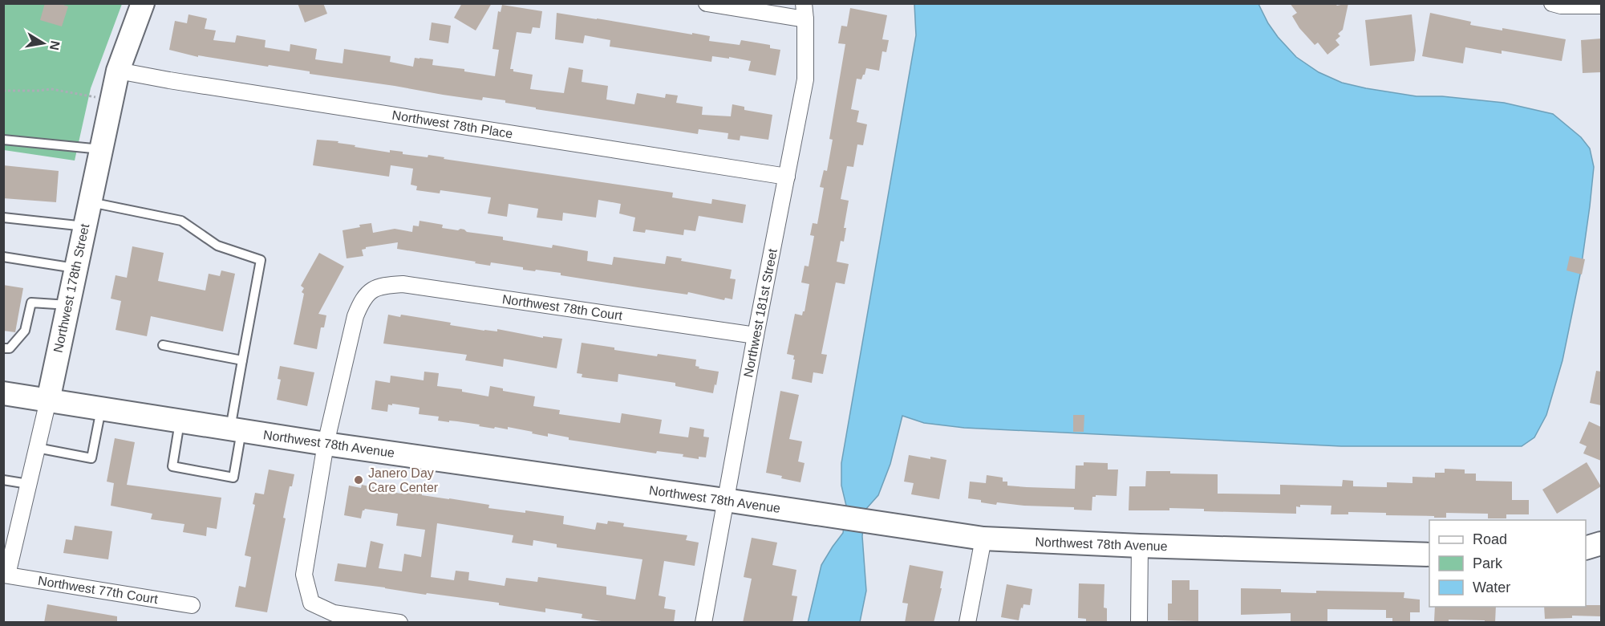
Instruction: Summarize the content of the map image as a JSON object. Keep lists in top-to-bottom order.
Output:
{
  "streets": {
    "street": [
      "Northwest 78th Place",
      "Northwest 178th Street",
      "Northwest 78th Court",
      "Northwest 181st Street",
      "Northwest 78th Avenue",
      "Northwest 77th Court"
    ]
  },
  "crossings": [
    ["Northwest 78th Place", "Northwest 178th Street"],
    ["Northwest 78th Place", "Northwest 181st Street"],
    ["Northwest 178th Street", "Northwest 78th Avenue"],
    ["Northwest 178th Street", "Northwest 77th Court"],
    ["Northwest 78th Court", "Northwest 181st Street"],
    ["Northwest 78th Court", "Northwest 78th Avenue"],
    ["Northwest 181st Street", "Northwest 78th Avenue"]
  ],
  "places": ["Janero Day Care Center"],
  "legend": ["Road", "Park", "Water"],
  "north": "right"
}
